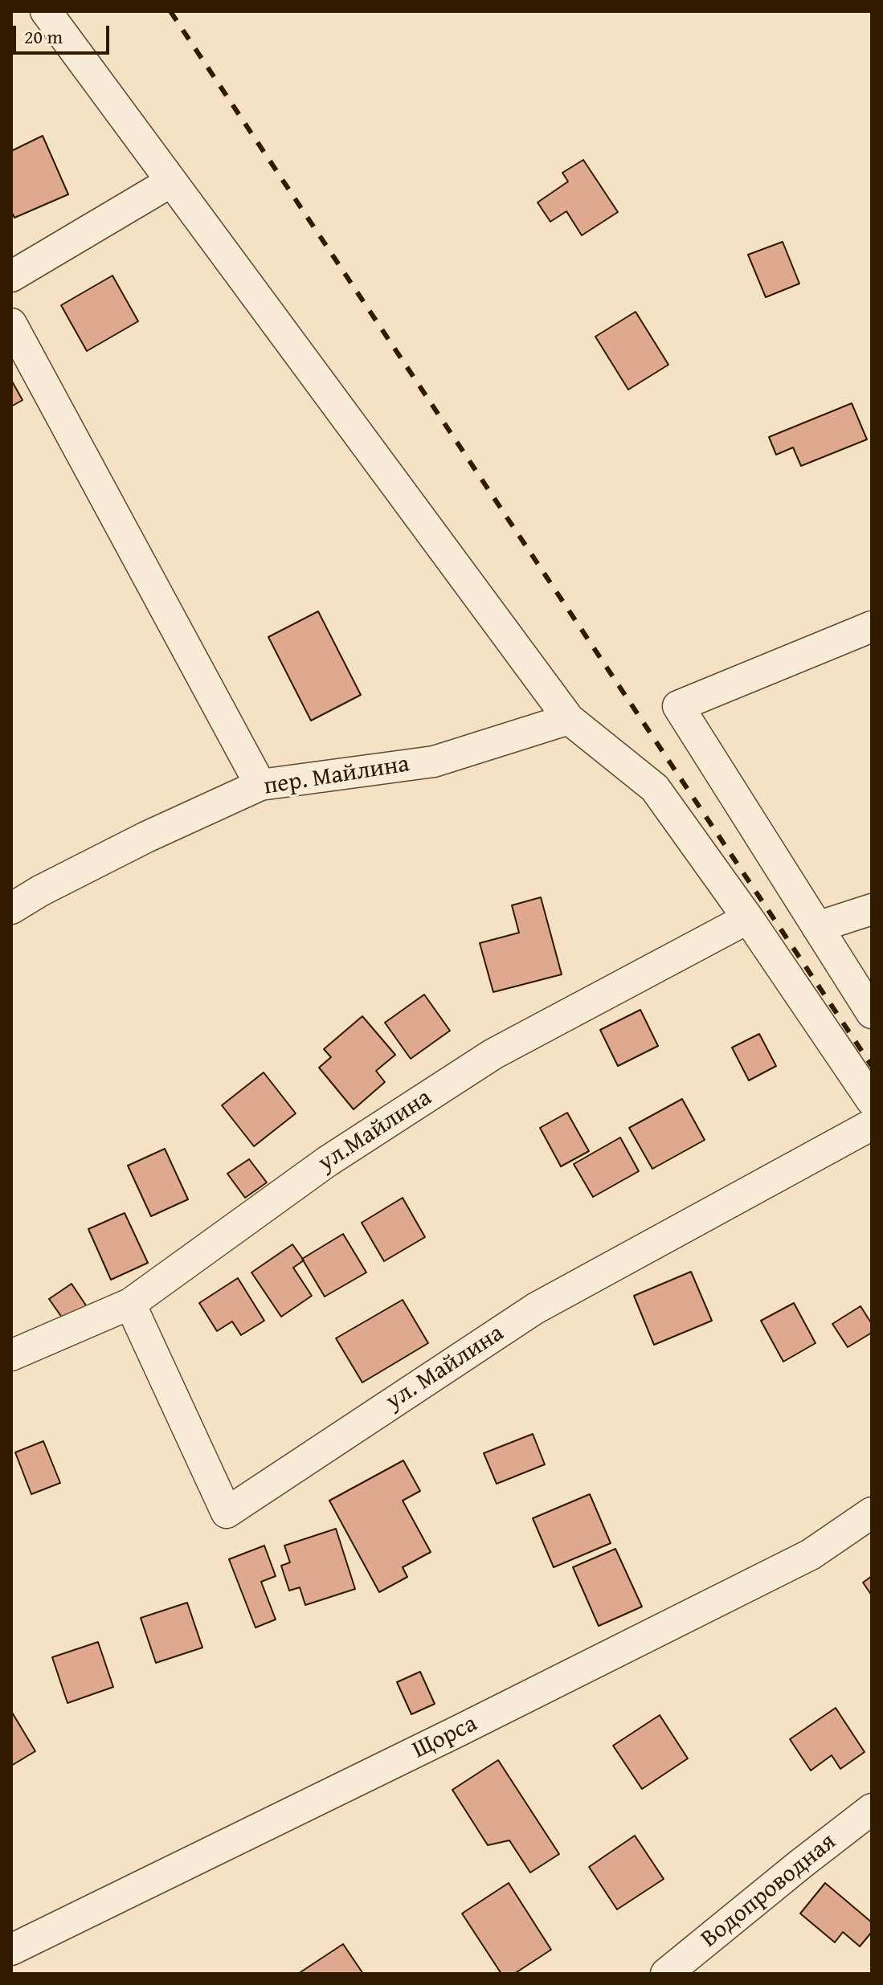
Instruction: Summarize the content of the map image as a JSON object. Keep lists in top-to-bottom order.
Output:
{
  "streets": {
    "street": [
      "пер. Майлина",
      "ул.Майлина",
      "ул. Майлина",
      "Щорса",
      "Водопроводная"
    ]
  },
  "crossings": [
    ["ул.Майлина", "ул. Майлина"]
  ],
  "scale_bar": "20 m"
}
